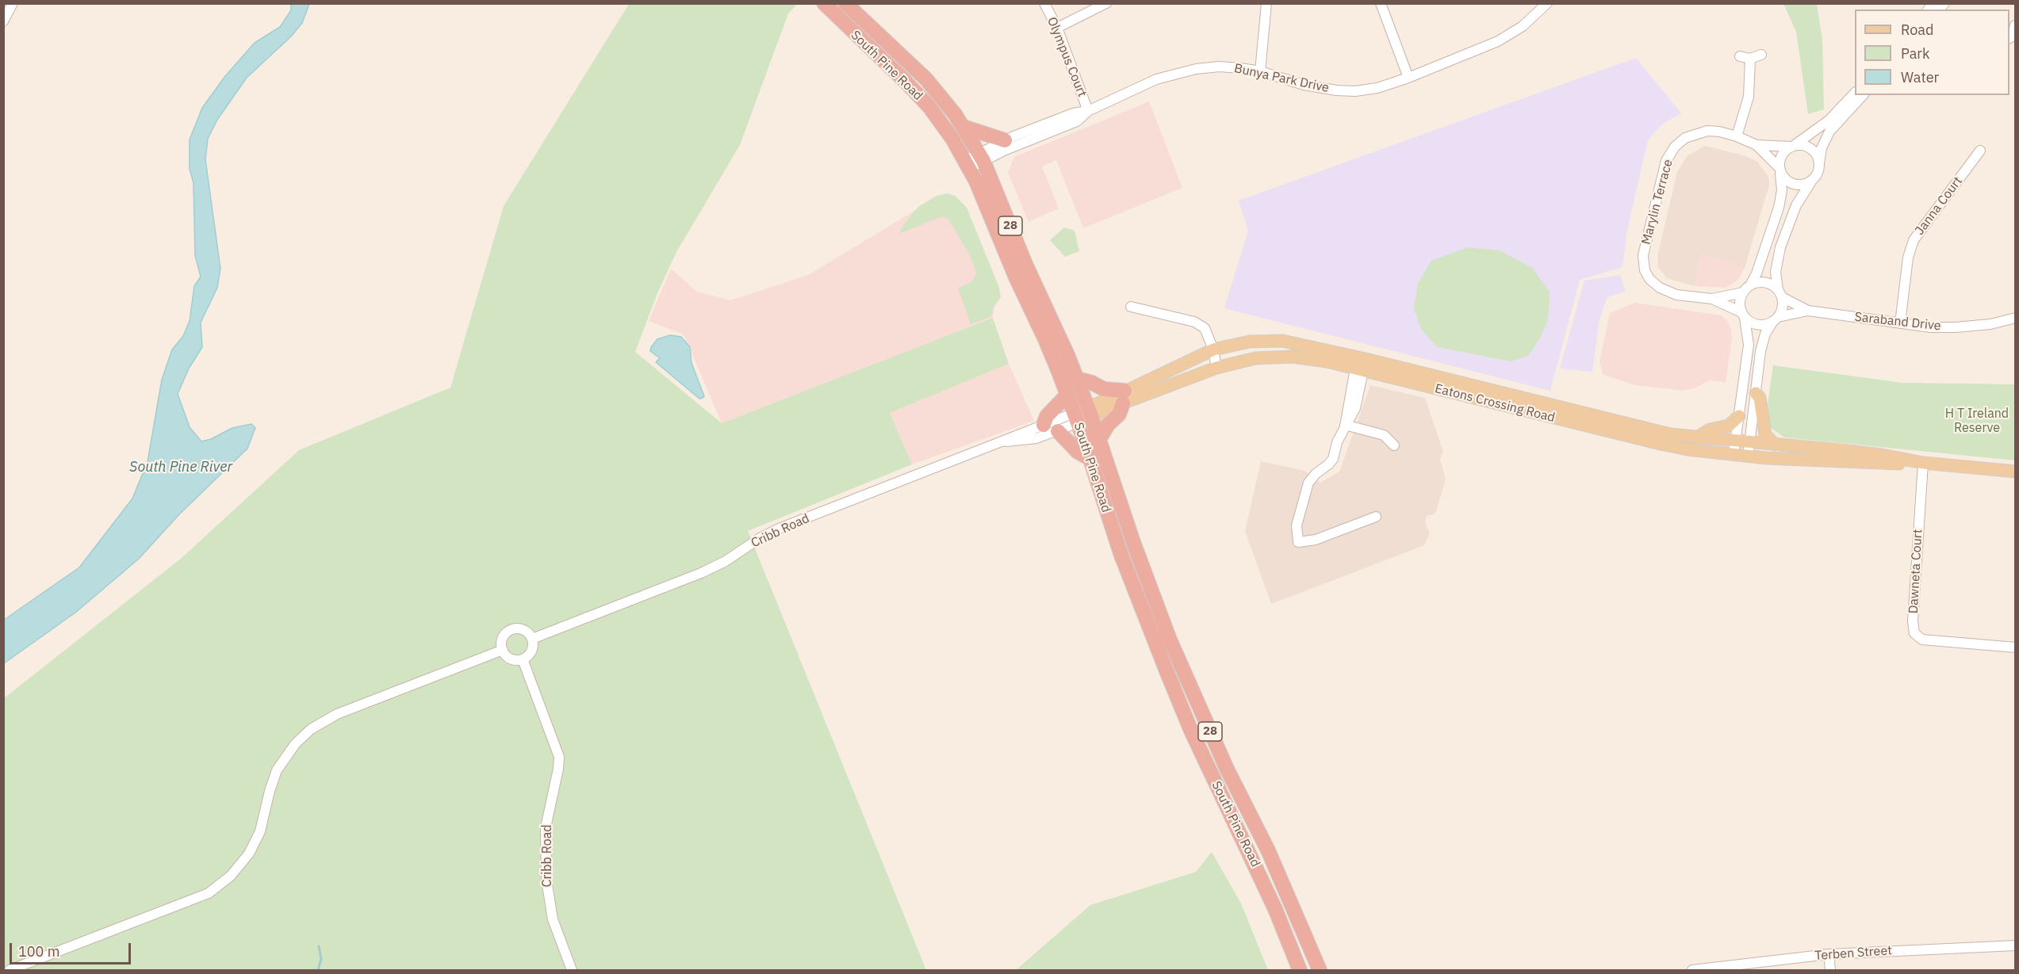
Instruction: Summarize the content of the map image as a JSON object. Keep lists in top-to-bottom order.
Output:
{
  "streets": {
    "highway": ["South Pine Road", "28"],
    "main road": ["Eatons Crossing Road", "Cribb Road"],
    "street": [
      "Olympus Court",
      "Bunya Park Drive",
      "Marylin Terrace",
      "Janna Court",
      "Saraband Drive",
      "Dawneta Court",
      "Terben Street"
    ]
  },
  "crossings": [
    ["Olympus Court", "Bunya Park Drive"],
    ["South Pine Road", "Bunya Park Drive"],
    ["South Pine Road", "Eatons Crossing Road"],
    ["South Pine Road", "Cribb Road"],
    ["Marylin Terrace", "Saraband Drive"],
    ["Janna Court", "Saraband Drive"],
    ["Eatons Crossing Road", "Cribb Road"],
    ["Eatons Crossing Road", "Dawneta Court"]
  ],
  "water": ["South Pine River"],
  "parks": ["H T Ireland Reserve"],
  "legend": ["Road", "Park", "Water"],
  "scale_bar": "100 m"
}
